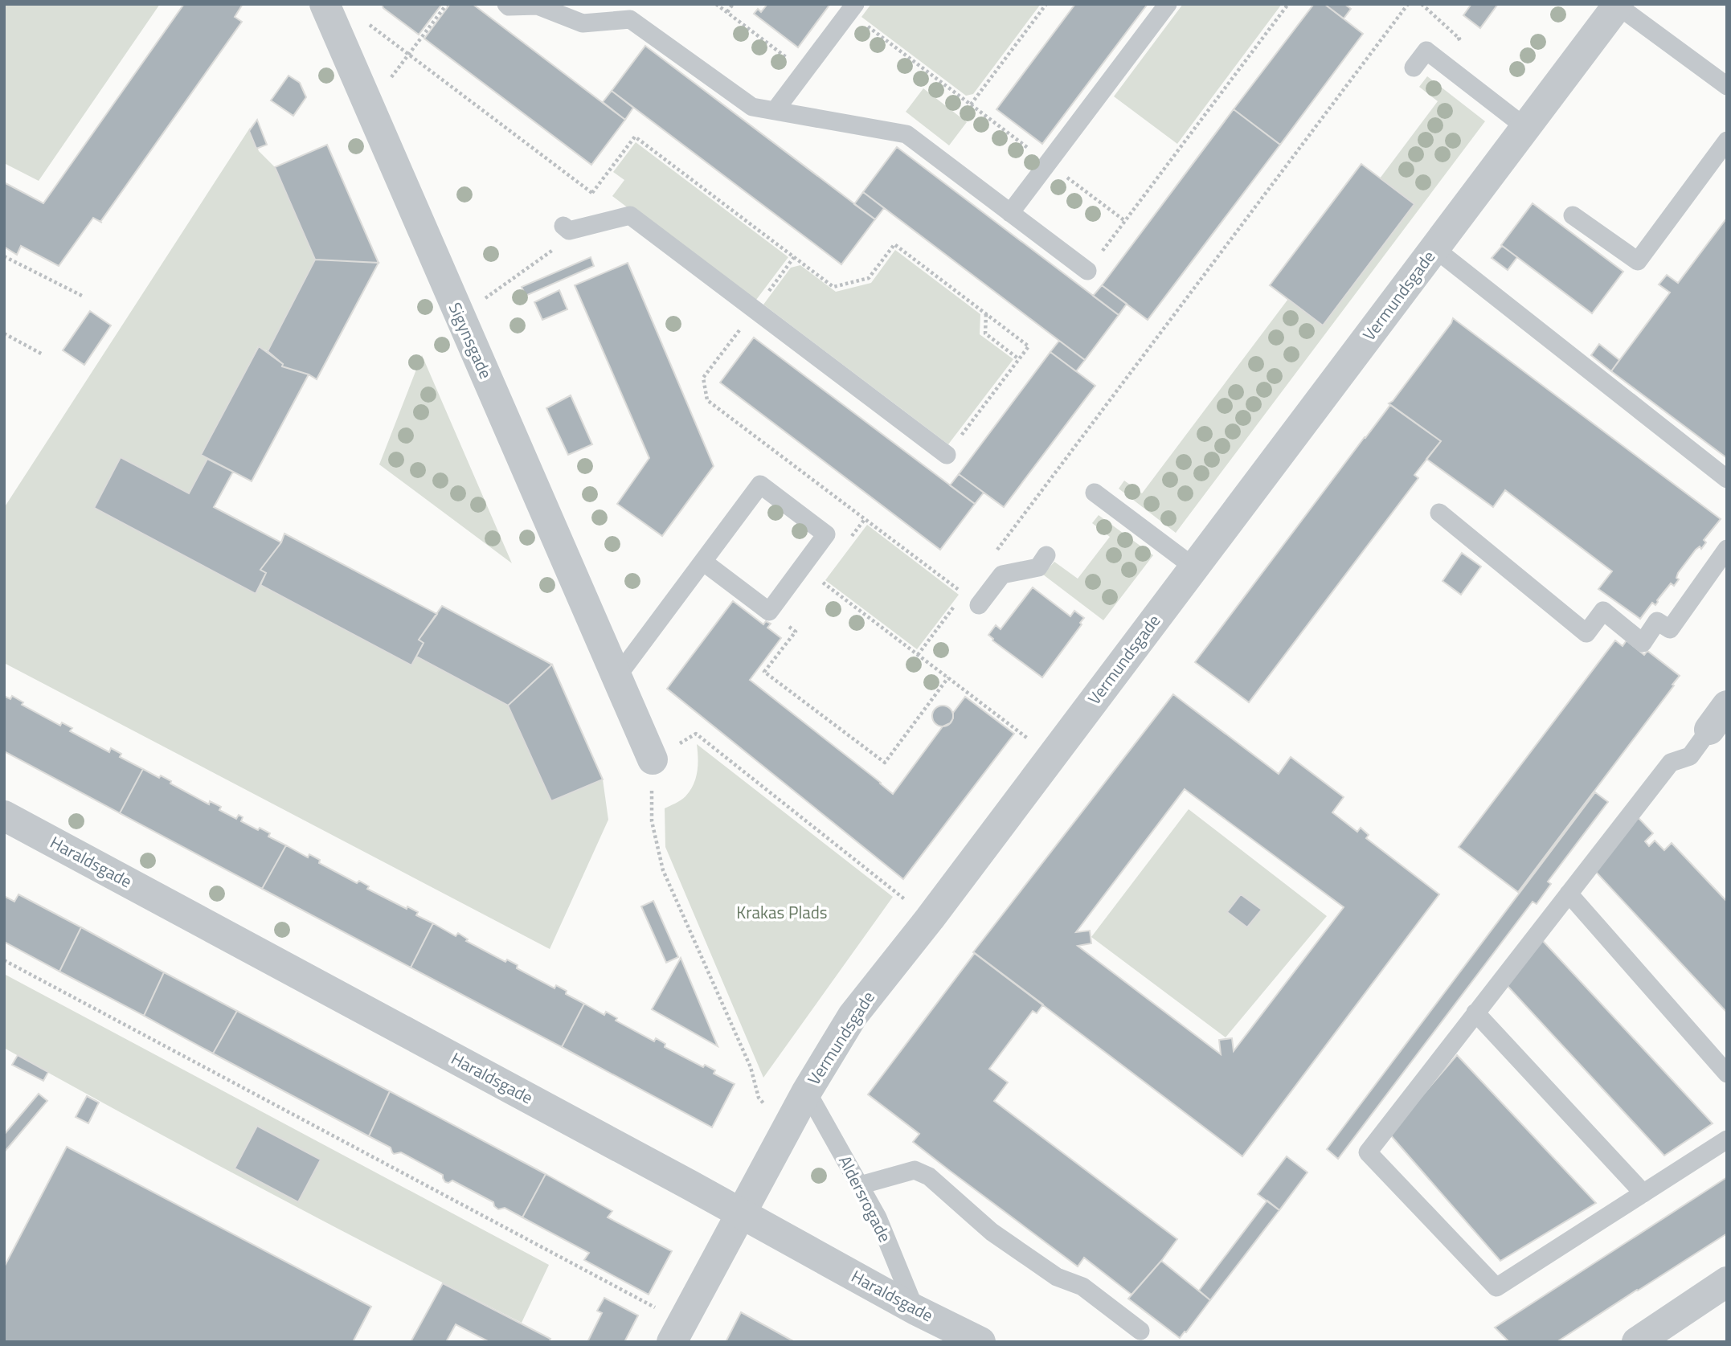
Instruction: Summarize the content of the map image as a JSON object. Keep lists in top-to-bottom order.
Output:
{
  "streets": {
    "street": ["Vermundsgade", "Sigynsgade", "Haraldsgade"],
    "lane": ["Aldersrogade"]
  },
  "crossings": [
    ["Vermundsgade", "Haraldsgade"],
    ["Vermundsgade", "Aldersrogade"],
    ["Haraldsgade", "Aldersrogade"]
  ],
  "parks": ["Krakas Plads"]
}
